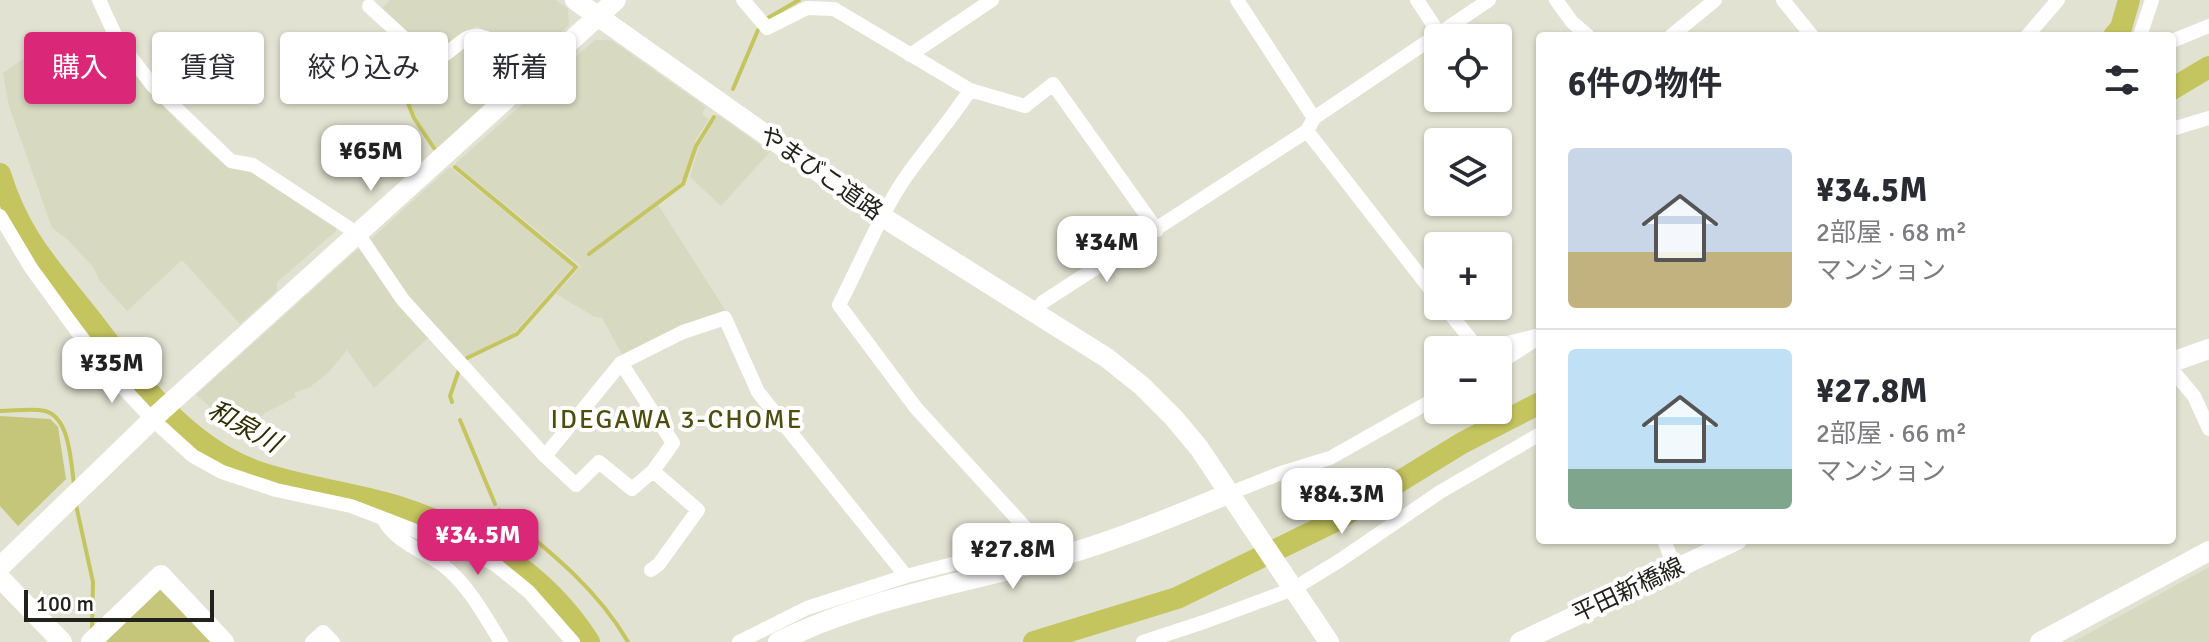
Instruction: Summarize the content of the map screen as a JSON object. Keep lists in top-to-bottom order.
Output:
{
  "streets": {
    "street": ["やまびこ道路", "平田新橋線"]
  },
  "districts": ["IDEGAWA 3-CHOME"],
  "water": ["和泉川"],
  "scale_bar": "100 m",
  "page": {
    "map_buttons": ["+", "−"],
    "chip": [
      "購入",
      "賃貸",
      "絞り込み",
      "新着"
    ],
    "heading": "6件の物件",
    "price": [
      "¥65M",
      "¥34M",
      "¥35M",
      "¥84.3M",
      "¥34.5M",
      "¥27.8M"
    ],
    "list": [
      {
        "name": "¥34.5M",
        "note": "2部屋 · 68 m² · マンション"
      },
      {
        "name": "¥27.8M",
        "note": "2部屋 · 66 m² · マンション"
      }
    ],
    "scale": "100 m"
  }
}
